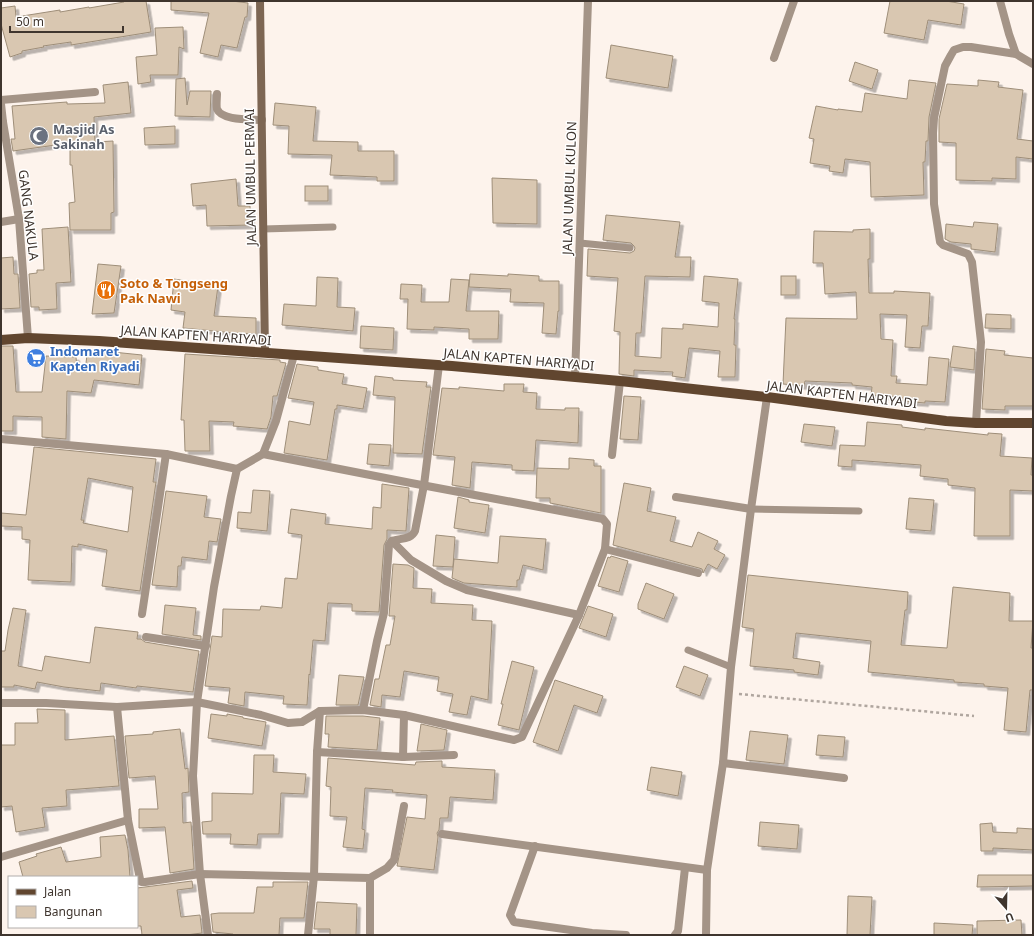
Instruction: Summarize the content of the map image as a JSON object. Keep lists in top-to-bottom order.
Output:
{
  "streets": {
    "main road": ["JALAN UMBUL PERMAI", "JALAN KAPTEN HARIYADI"],
    "street": ["JALAN UMBUL KULON", "GANG NAKULA"]
  },
  "crossings": [
    ["JALAN UMBUL PERMAI", "JALAN KAPTEN HARIYADI"],
    ["JALAN UMBUL KULON", "JALAN KAPTEN HARIYADI"],
    ["GANG NAKULA", "JALAN KAPTEN HARIYADI"]
  ],
  "places": {
    "mosque": ["Masjid As Sakinah"],
    "restaurant": ["Soto & Tongseng Pak Nawi"],
    "supermarket": ["Indomaret Kapten Riyadi"]
  },
  "legend": ["Jalan", "Bangunan"],
  "scale_bar": "50 m",
  "north": "bottom"
}
